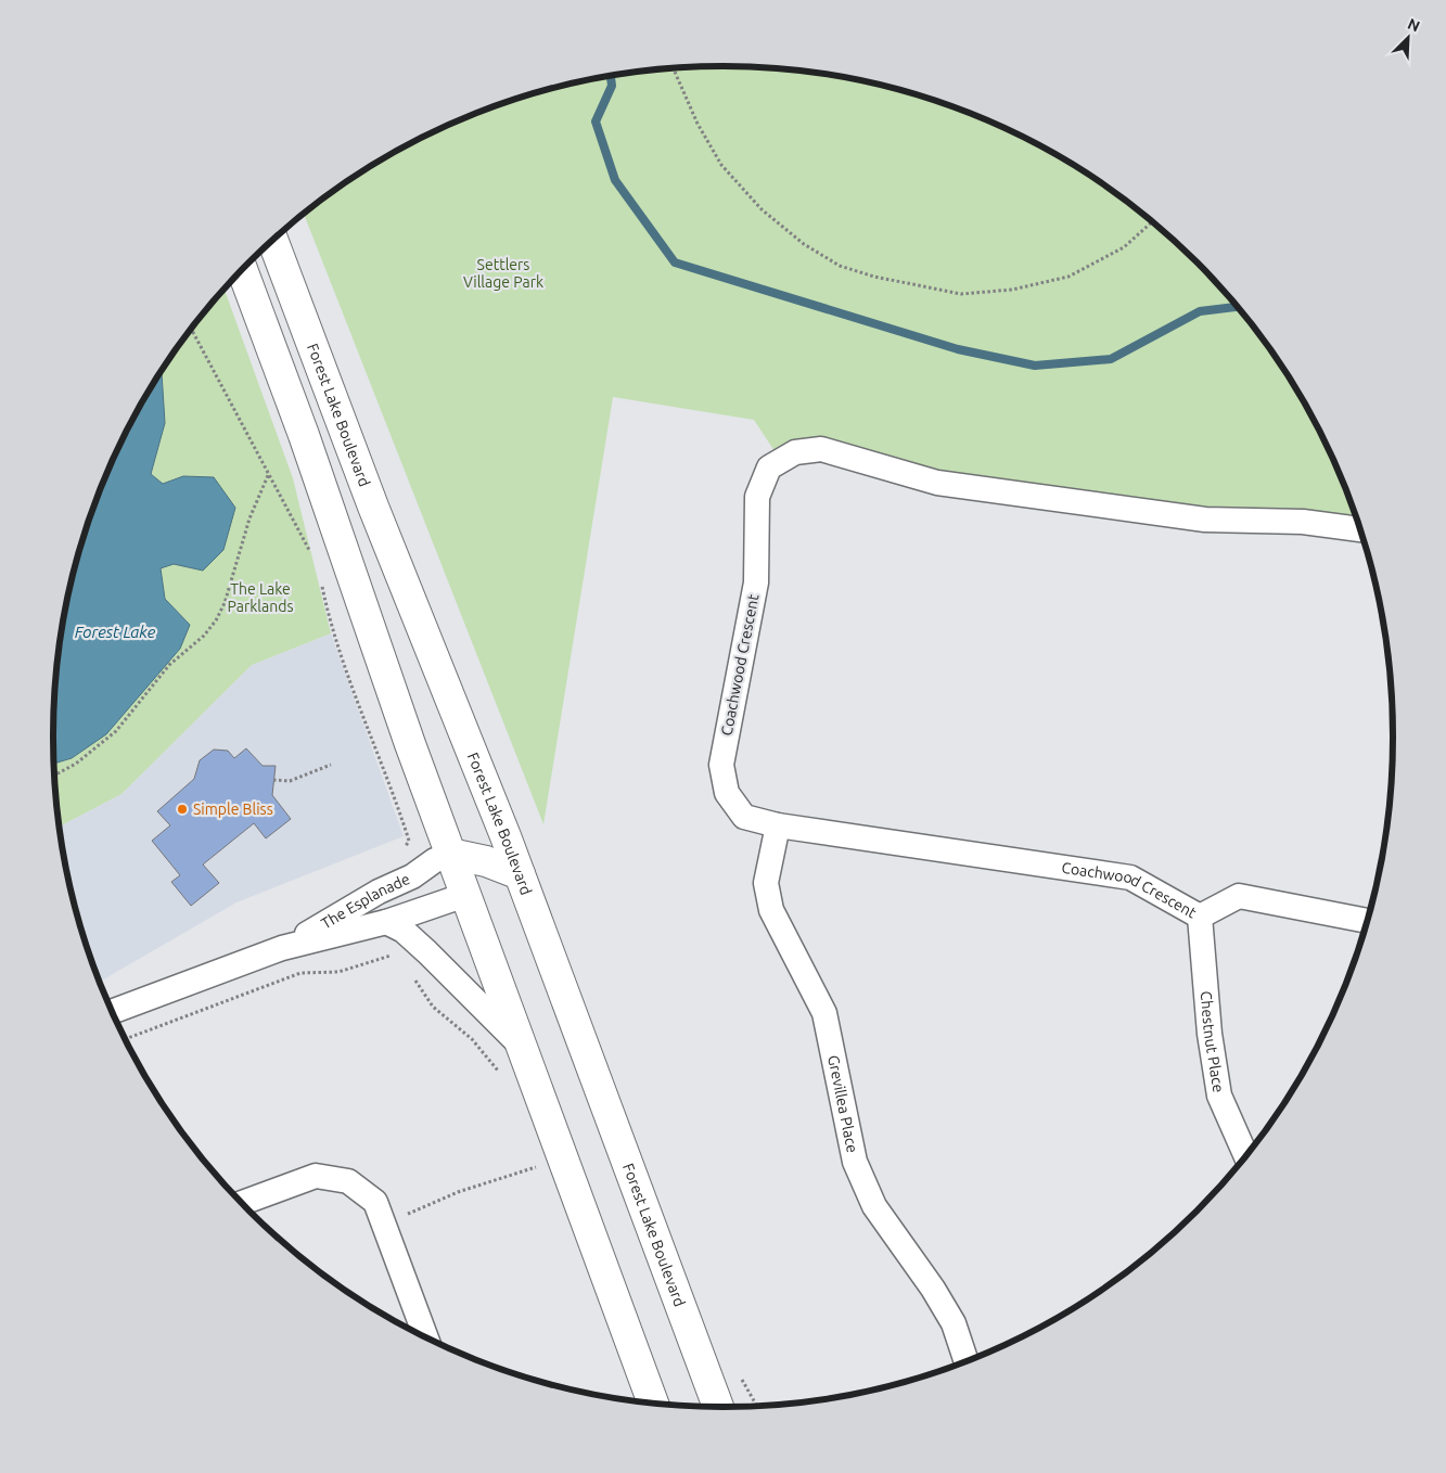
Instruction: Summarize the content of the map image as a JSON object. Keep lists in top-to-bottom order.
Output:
{
  "streets": {
    "main road": ["Forest Lake Boulevard"],
    "street": [
      "Coachwood Crescent",
      "The Esplanade",
      "Chestnut Place",
      "Grevillea Place"
    ]
  },
  "crossings": [
    ["Coachwood Crescent", "Chestnut Place"],
    ["Coachwood Crescent", "Grevillea Place"]
  ],
  "water": ["Forest Lake"],
  "parks": ["Settlers Village Park", "The Lake Parklands"],
  "places": ["Simple Bliss"],
  "north": "top right"
}
